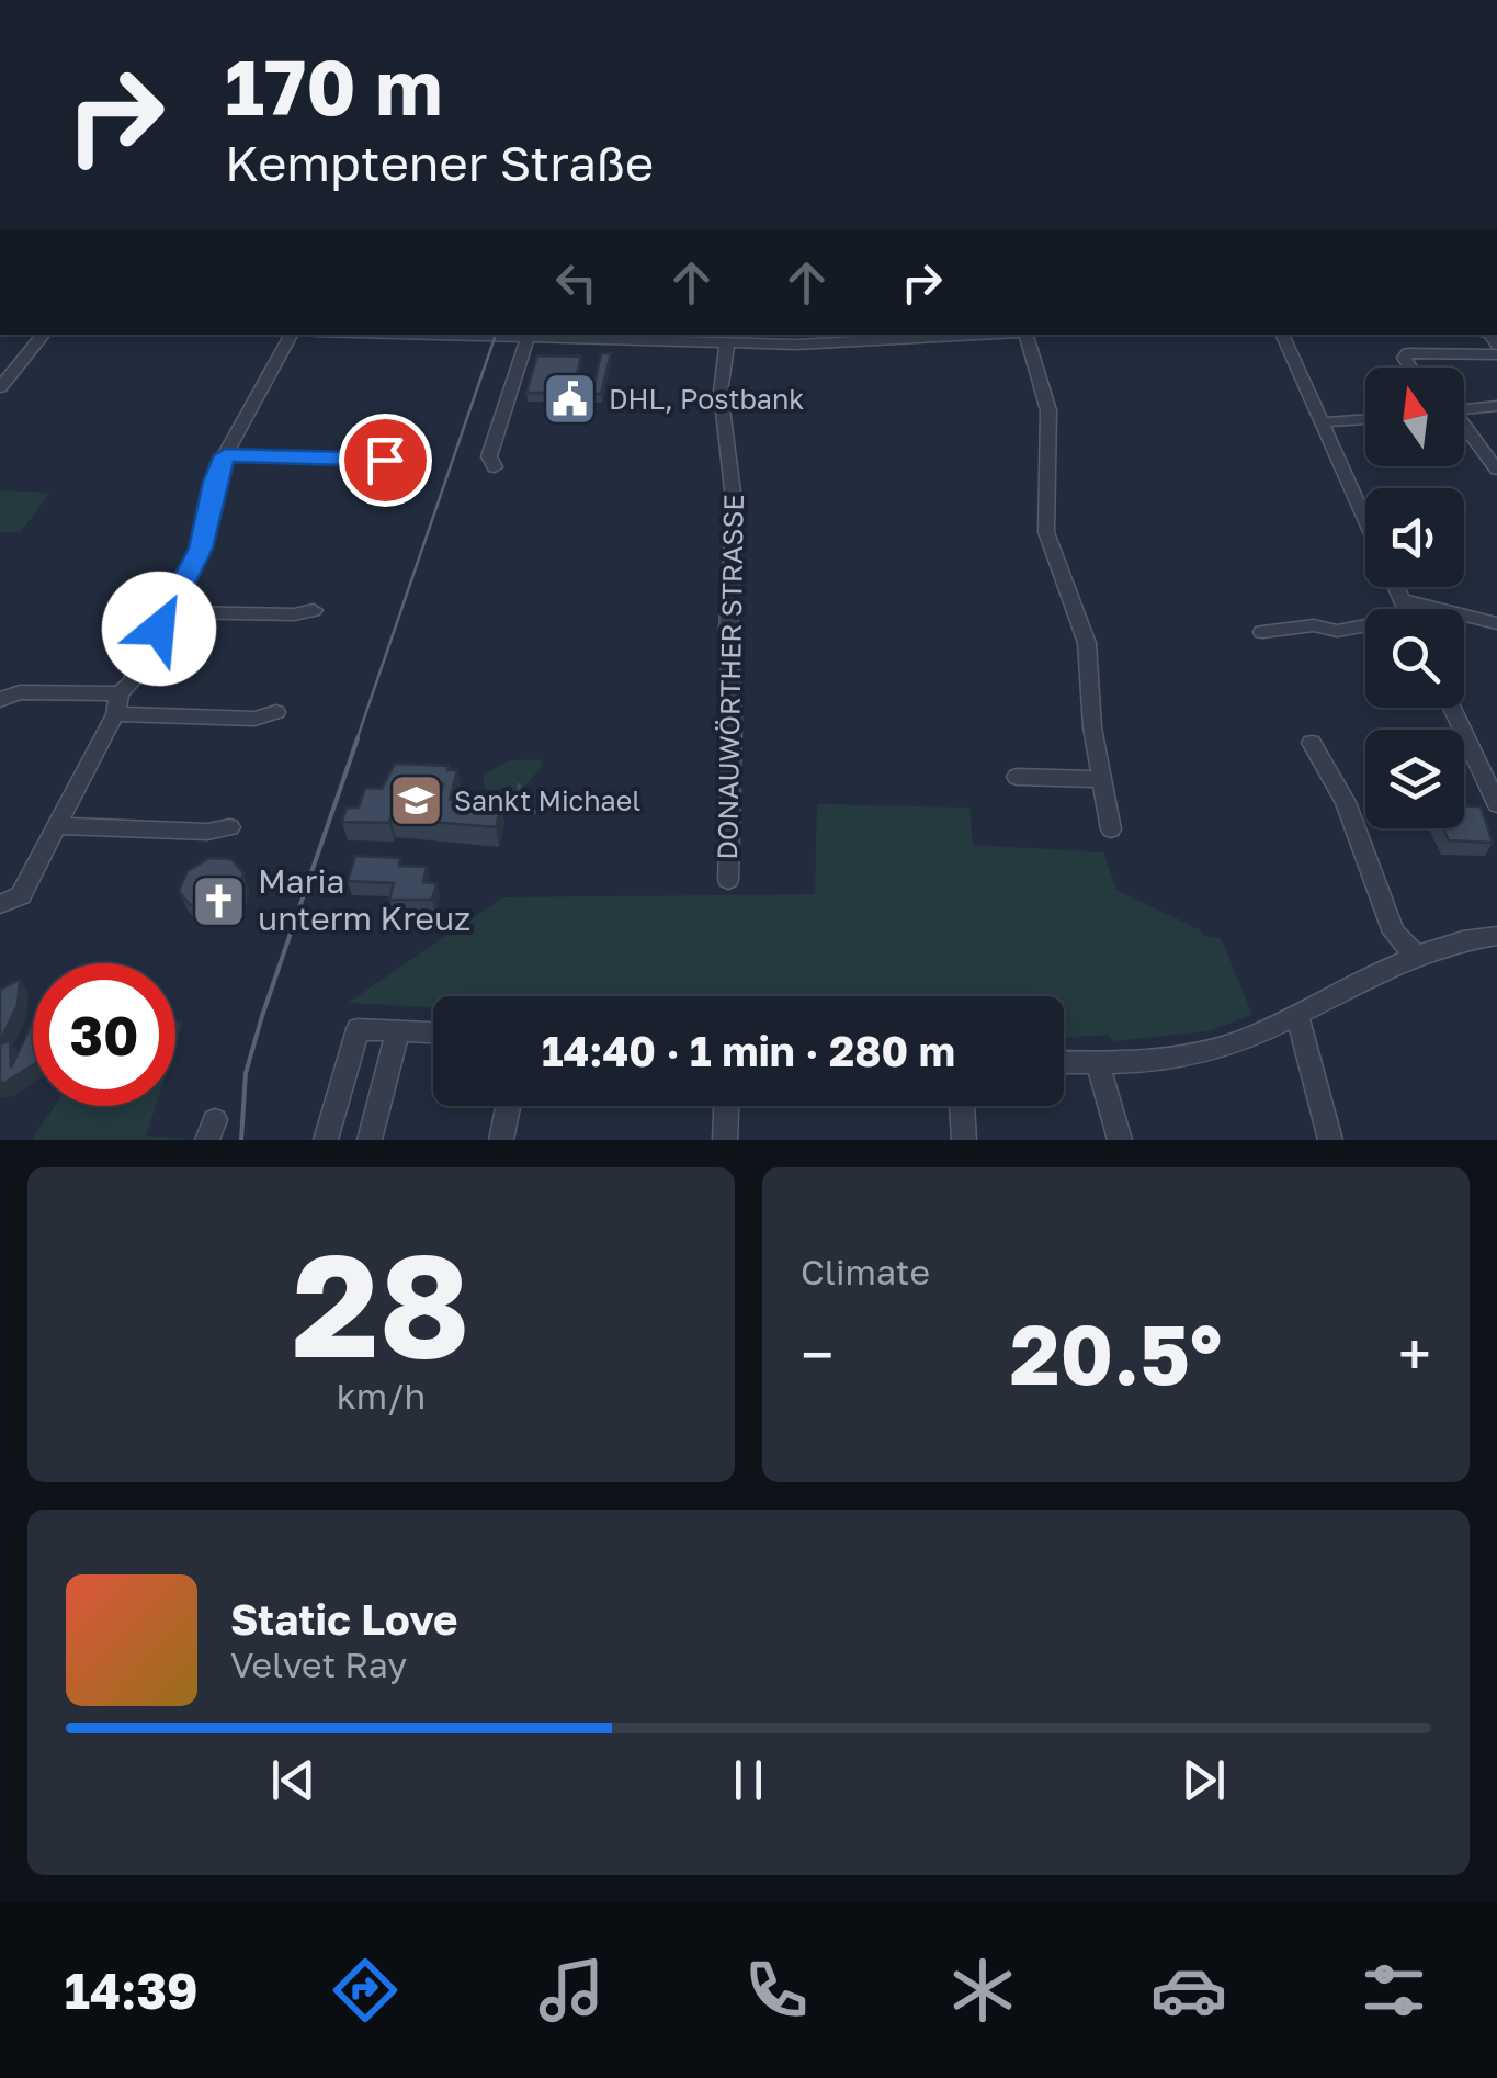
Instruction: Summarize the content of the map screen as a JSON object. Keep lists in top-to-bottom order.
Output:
{
  "streets": {
    "street": ["DONAUWÖRTHER STRASSE"]
  },
  "places": {
    "public building": ["DHL, Postbank"],
    "school or university": ["Sankt Michael"],
    "church": ["Maria unterm Kreuz"]
  },
  "north": "top",
  "page": {
    "turn": ["170 m", "Kemptener Straße"],
    "limit": "30",
    "trip": "14:40 · 1 min · 280 m",
    "tile": [
      ["28", "km/h"],
      "Climate"
    ],
    "heat": ["−", "20.5°", "+"],
    "song": ["Static Love", "Velvet Ray"],
    "tabs": "14:39"
  }
}
